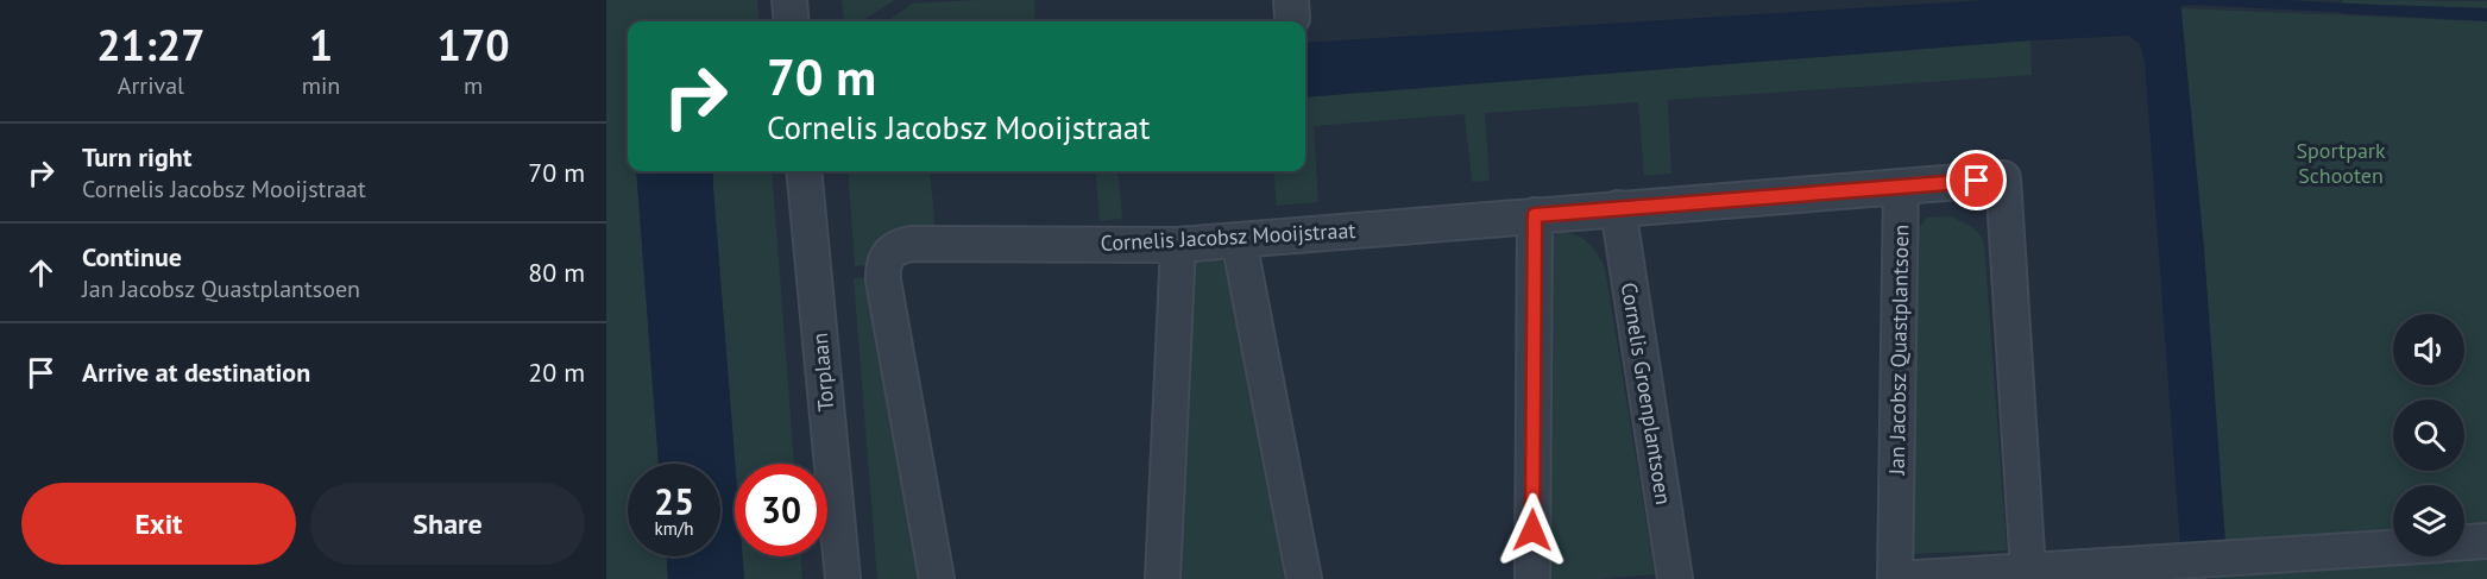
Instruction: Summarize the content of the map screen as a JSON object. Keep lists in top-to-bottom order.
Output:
{
  "streets": {
    "street": [
      "Cornelis Jacobsz Mooijstraat",
      "Jan Jacobsz Quastplantsoen",
      "Torplaan",
      "Cornelis Groenplantsoen"
    ]
  },
  "crossings": [
    ["Cornelis Jacobsz Mooijstraat", "Jan Jacobsz Quastplantsoen"],
    ["Cornelis Jacobsz Mooijstraat", "Cornelis Groenplantsoen"]
  ],
  "parks": ["Sportpark Schooten"],
  "page": {
    "eta": [
      "21:27",
      "Arrival",
      "1",
      "min",
      "170",
      "m"
    ],
    "turn": ["70 m", "Cornelis Jacobsz Mooijstraat"],
    "list": [
      {
        "name": "Turn right",
        "note": "Cornelis Jacobsz Mooijstraat",
        "value": "70 m"
      },
      {
        "name": "Continue",
        "note": "Jan Jacobsz Quastplantsoen",
        "value": "80 m"
      },
      {
        "name": "Arrive at destination",
        "value": "20 m"
      }
    ],
    "speed": "25 km/h",
    "limit": "30",
    "buttons": ["Exit", "Share"]
  }
}
